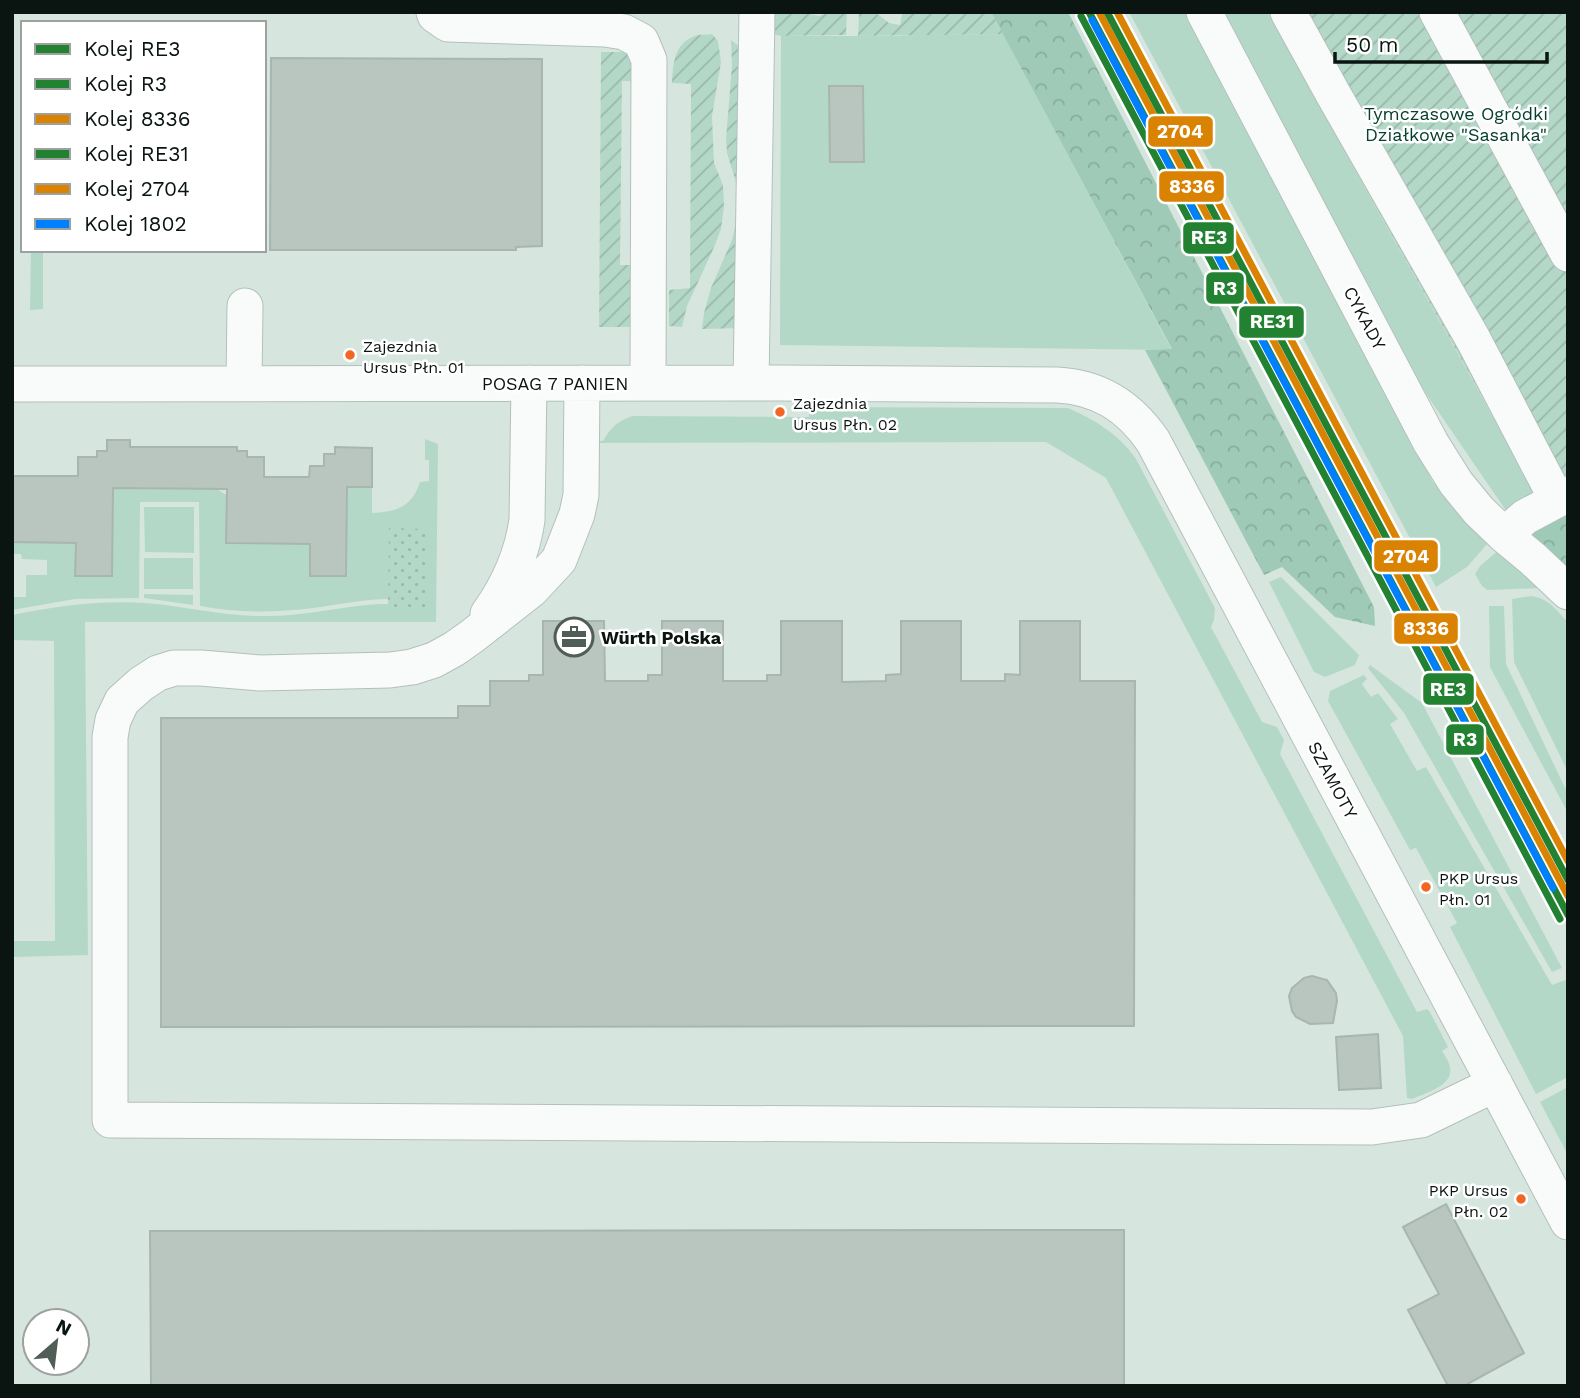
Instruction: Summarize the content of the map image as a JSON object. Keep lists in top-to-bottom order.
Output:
{
  "streets": {
    "street": ["CYKADY", "POSAG 7 PANIEN", "SZAMOTY"]
  },
  "crossings": [
    ["POSAG 7 PANIEN", "SZAMOTY"]
  ],
  "parks": ["Tymczasowe Ogródki Działkowe \"Sasanka\""],
  "places": {
    "other": [
      "Zajezdnia Ursus Płn. 01",
      "Zajezdnia Ursus Płn. 02",
      "PKP Ursus Płn. 01",
      "PKP Ursus Płn. 02"
    ],
    "office": ["Würth Polska"]
  },
  "lines": [
    "rail line RE3",
    "rail line 8336",
    "rail line RE31",
    "rail line 2704",
    "rail line R3",
    "rail line 1802"
  ],
  "legend": [
    "Kolej RE3",
    "Kolej R3",
    "Kolej 8336",
    "Kolej RE31",
    "Kolej 2704",
    "Kolej 1802"
  ],
  "scale_bar": "50 m",
  "north": "top right"
}
